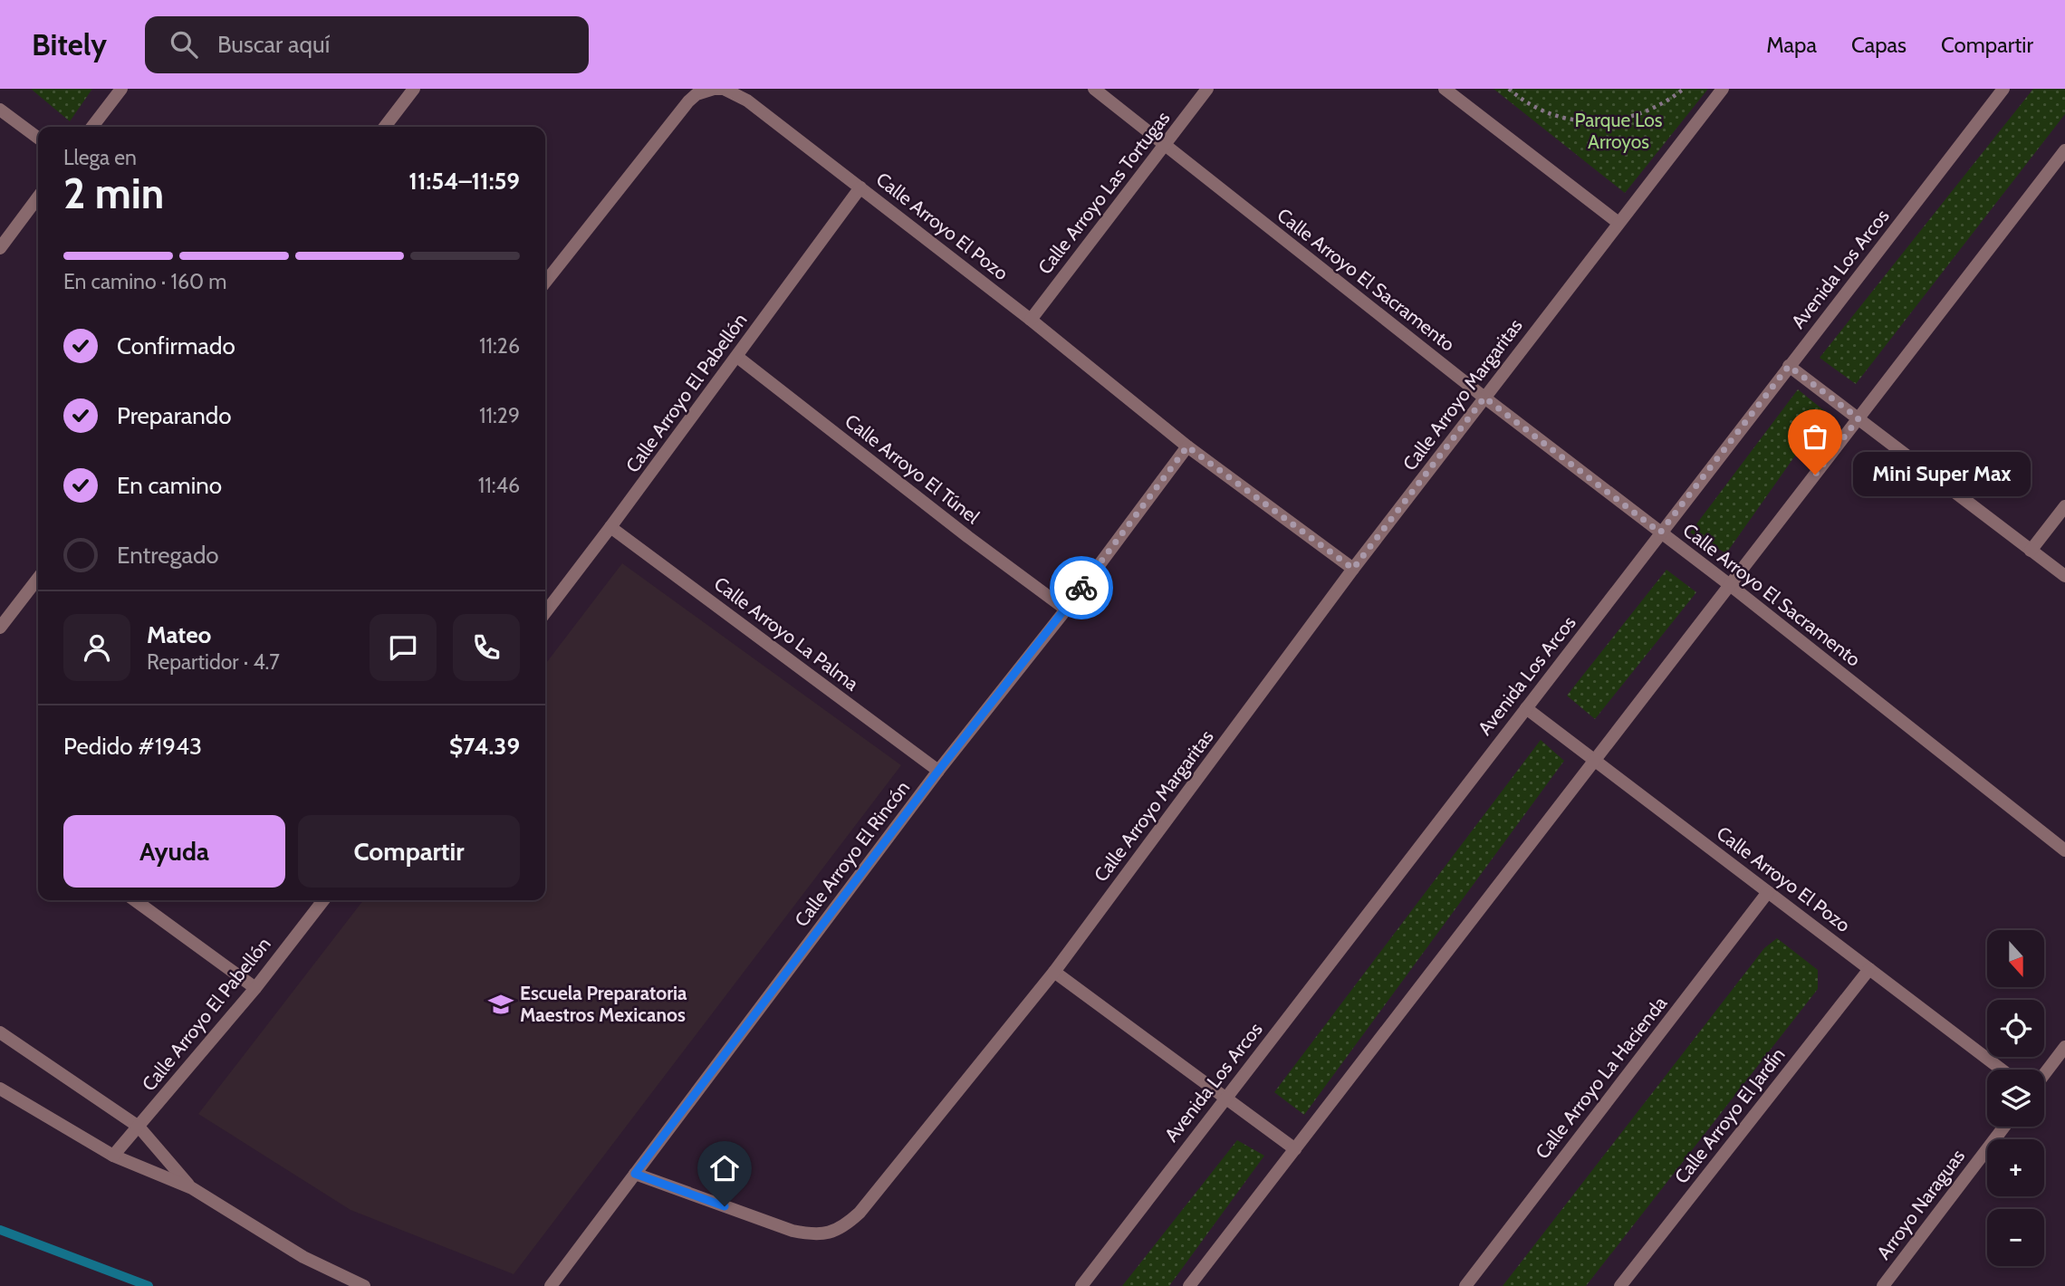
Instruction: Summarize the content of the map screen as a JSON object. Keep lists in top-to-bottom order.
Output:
{
  "streets": {
    "street": [
      "Calle Arroyo Las Tortugas",
      "Calle Arroyo El Pozo",
      "Avenida Los Arcos",
      "Calle Arroyo El Sacramento",
      "Calle Arroyo El Pabellón",
      "Calle Arroyo Margaritas",
      "Calle Arroyo El Túnel",
      "Calle Arroyo La Palma",
      "Calle Arroyo El Rincón",
      "Calle Arroyo La Hacienda",
      "Calle Arroyo El Jardín",
      "Arroyo Naraguas"
    ]
  },
  "crossings": [
    ["Calle Arroyo Las Tortugas", "Calle Arroyo El Pozo"],
    ["Calle Arroyo Las Tortugas", "Calle Arroyo El Sacramento"],
    ["Calle Arroyo El Pozo", "Avenida Los Arcos"],
    ["Calle Arroyo El Pozo", "Calle Arroyo El Pabellón"],
    ["Calle Arroyo El Pozo", "Calle Arroyo Margaritas"],
    ["Calle Arroyo El Pozo", "Calle Arroyo El Rincón"],
    ["Calle Arroyo El Pozo", "Calle Arroyo La Hacienda"],
    ["Calle Arroyo El Pozo", "Calle Arroyo El Jardín"],
    ["Avenida Los Arcos", "Calle Arroyo El Sacramento"],
    ["Calle Arroyo El Sacramento", "Calle Arroyo Margaritas"],
    ["Calle Arroyo El Pabellón", "Calle Arroyo El Túnel"],
    ["Calle Arroyo El Pabellón", "Calle Arroyo La Palma"],
    ["Calle Arroyo Margaritas", "Calle Arroyo El Rincón"],
    ["Calle Arroyo El Túnel", "Calle Arroyo El Rincón"],
    ["Calle Arroyo La Palma", "Calle Arroyo El Rincón"]
  ],
  "parks": ["Parque Los Arroyos"],
  "places": {
    "other": ["Mini Super Max"],
    "school or university": ["Escuela Preparatoria Maestros Mexicanos"]
  },
  "north": "bottom",
  "page": {
    "header": "Bitely",
    "search": "Buscar aquí",
    "nav": ["Mapa", "Capas", "Compartir"],
    "heading": ["2 min", "Llega en", "11:54–11:59"],
    "panel": [
      "Mateo",
      "Repartidor · 4.7",
      "Pedido #1943",
      "$74.39"
    ],
    "bar": "En camino · 160 m",
    "list": [
      ["Confirmado", "11:26"],
      ["Preparando", "11:29"],
      ["En camino", "11:46"],
      "Entregado"
    ],
    "bubble": "Mini Super Max",
    "buttons": ["Ayuda", "Compartir"],
    "map_buttons": ["+", "−"]
  }
}
